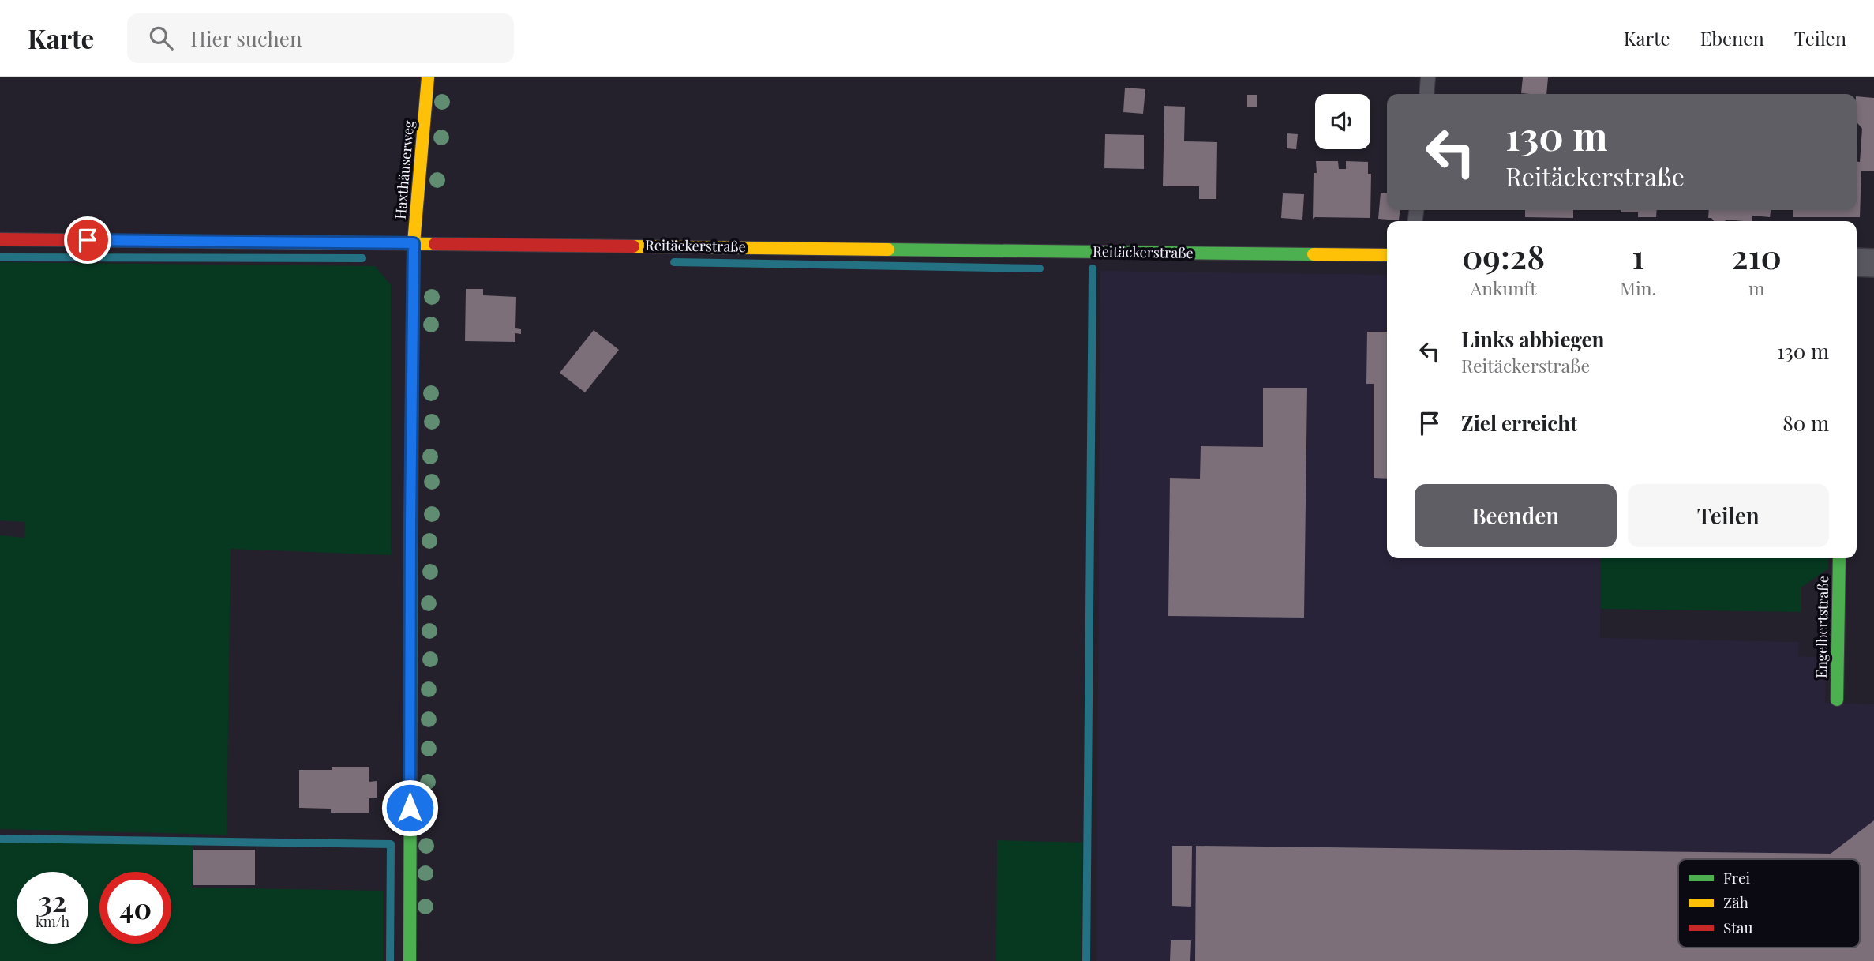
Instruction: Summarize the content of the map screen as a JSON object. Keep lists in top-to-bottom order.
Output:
{
  "streets": {
    "street": ["Haxthäuserweg", "Reitäckerstraße", "Engelbertstraße"]
  },
  "crossings": [
    ["Haxthäuserweg", "Reitäckerstraße"]
  ],
  "legend": ["Frei", "Zäh", "Stau"],
  "page": {
    "header": "Karte",
    "search": "Hier suchen",
    "nav": ["Karte", "Ebenen", "Teilen"],
    "turn": ["130 m", "Reitäckerstraße"],
    "eta": [
      "09:28",
      "Ankunft",
      "1",
      "Min.",
      "210",
      "m"
    ],
    "list": [
      {
        "name": "Links abbiegen",
        "note": "Reitäckerstraße",
        "value": "130 m"
      },
      {
        "name": "Ziel erreicht",
        "value": "80 m"
      }
    ],
    "buttons": ["Beenden", "Teilen"],
    "speed": "32 km/h",
    "limit": "40"
  }
}
